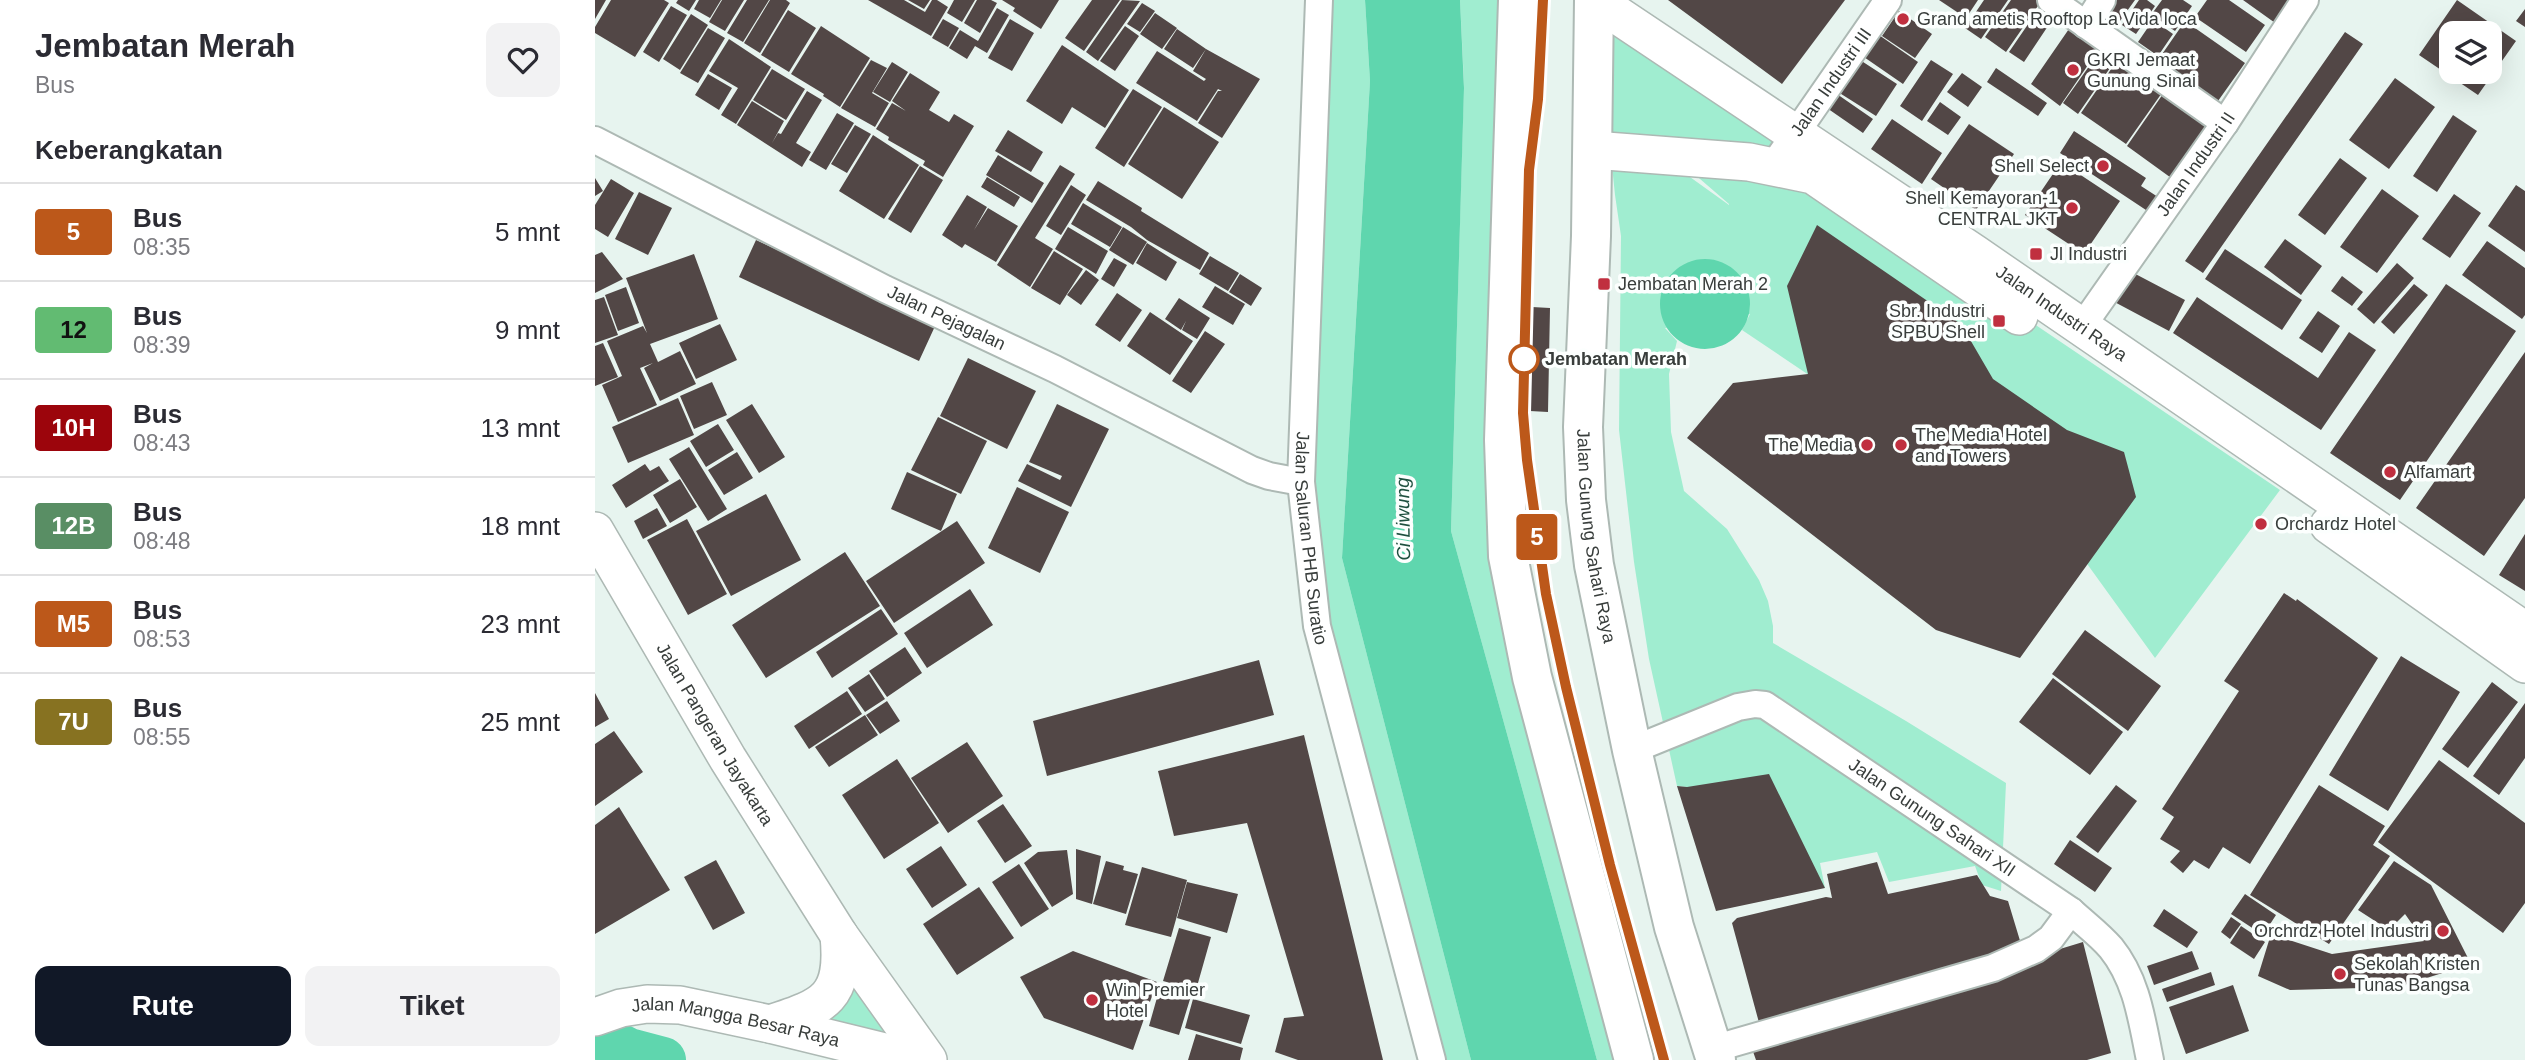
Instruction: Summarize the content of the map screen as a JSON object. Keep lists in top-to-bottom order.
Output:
{
  "streets": {
    "main road": [
      "Jalan Industri Raya",
      "Jalan Gunung Sahari Raya",
      "Jalan Pangeran Jayakarta",
      "Jalan Mangga Besar Raya"
    ],
    "street": [
      "Jalan Industri III",
      "Jalan Industri II",
      "Jalan Pejagalan",
      "Jalan Saluran PHB Suratio",
      "Jalan Gunung Sahari XII"
    ]
  },
  "crossings": [
    ["Jalan Industri III", "Jalan Industri Raya"],
    ["Jalan Industri II", "Jalan Industri Raya"],
    ["Jalan Industri Raya", "Jalan Gunung Sahari Raya"],
    ["Jalan Pejagalan", "Jalan Saluran PHB Suratio"],
    ["Jalan Gunung Sahari Raya", "Jalan Gunung Sahari XII"],
    ["Jalan Pangeran Jayakarta", "Jalan Mangga Besar Raya"]
  ],
  "water": ["Ci Liwung"],
  "places": {
    "other": [
      "Grand ametis Rooftop La Vida loca",
      "GKRI Jemaat Gunung Sinai",
      "Shell Select",
      "Shell Kemayoran-1 CENTRAL JKT",
      "Jembatan Merah",
      "The Media",
      "The Media Hotel and Towers",
      "Alfamart",
      "Orchardz Hotel",
      "Orchrdz Hotel Industri",
      "Sekolah Kristen Tunas Bangsa",
      "Win Premier Hotel"
    ],
    "transit": ["Jl Industri", "Jembatan Merah 2", "Sbr. Industri SPBU Shell"]
  },
  "lines": ["bus line 5"],
  "page": {
    "heading": [
      ["Jembatan Merah", "Bus"],
      "Keberangkatan"
    ],
    "on_map": "5",
    "list": [
      {
        "mark": "5",
        "name": "Bus",
        "note": "08:35",
        "value": "5 mnt"
      },
      {
        "mark": "12",
        "name": "Bus",
        "note": "08:39",
        "value": "9 mnt"
      },
      {
        "mark": "10H",
        "name": "Bus",
        "note": "08:43",
        "value": "13 mnt"
      },
      {
        "mark": "12B",
        "name": "Bus",
        "note": "08:48",
        "value": "18 mnt"
      },
      {
        "mark": "M5",
        "name": "Bus",
        "note": "08:53",
        "value": "23 mnt"
      },
      {
        "mark": "7U",
        "name": "Bus",
        "note": "08:55",
        "value": "25 mnt"
      }
    ],
    "buttons": ["Rute", "Tiket"]
  }
}
